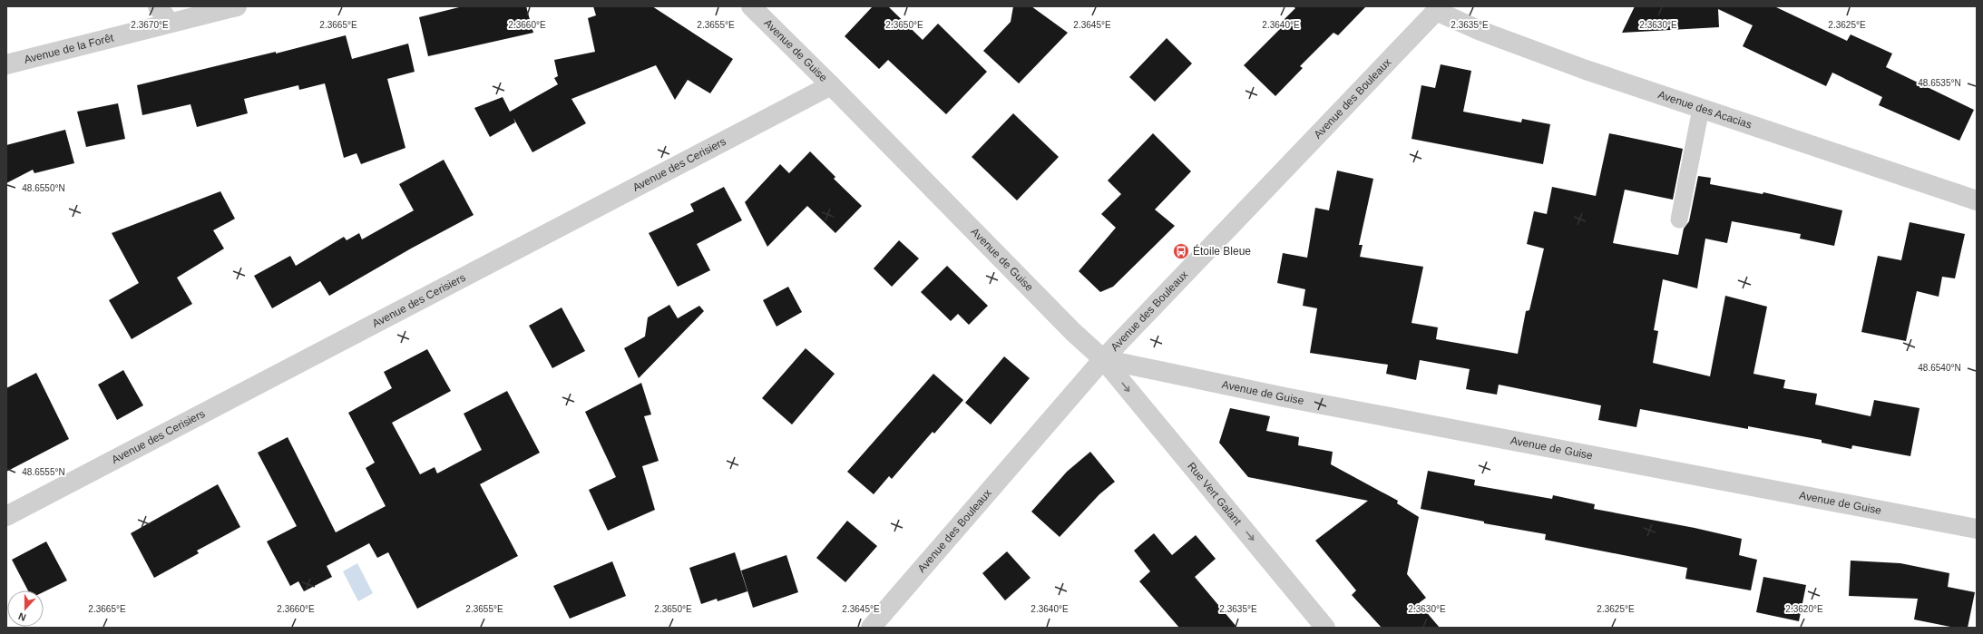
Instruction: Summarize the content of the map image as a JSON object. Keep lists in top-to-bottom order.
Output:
{
  "streets": {
    "street": [
      "Avenue de la Forêt",
      "Avenue de Guise",
      "Avenue des Bouleaux",
      "Avenue des Acacias",
      "Avenue des Cerisiers",
      "Rue Vert Galant"
    ]
  },
  "crossings": [
    ["Avenue de Guise", "Avenue des Bouleaux"],
    ["Avenue de Guise", "Avenue des Cerisiers"],
    ["Avenue de Guise", "Rue Vert Galant"],
    ["Avenue des Bouleaux", "Avenue des Acacias"],
    ["Avenue des Bouleaux", "Rue Vert Galant"]
  ],
  "one_way": ["Rue Vert Galant"],
  "places": {
    "bus stop": ["Étoile Bleue"]
  },
  "north": "bottom",
  "coordinates": [
    "2.3665°E",
    "2.3660°E",
    "2.3655°E",
    "2.3650°E",
    "2.3645°E",
    "2.3640°E",
    "2.3635°E",
    "2.3630°E",
    "2.3625°E",
    "2.3670°E",
    "48.6535°N",
    "48.6550°N",
    "48.6540°N",
    "48.6555°N",
    "2.3620°E"
  ]
}
